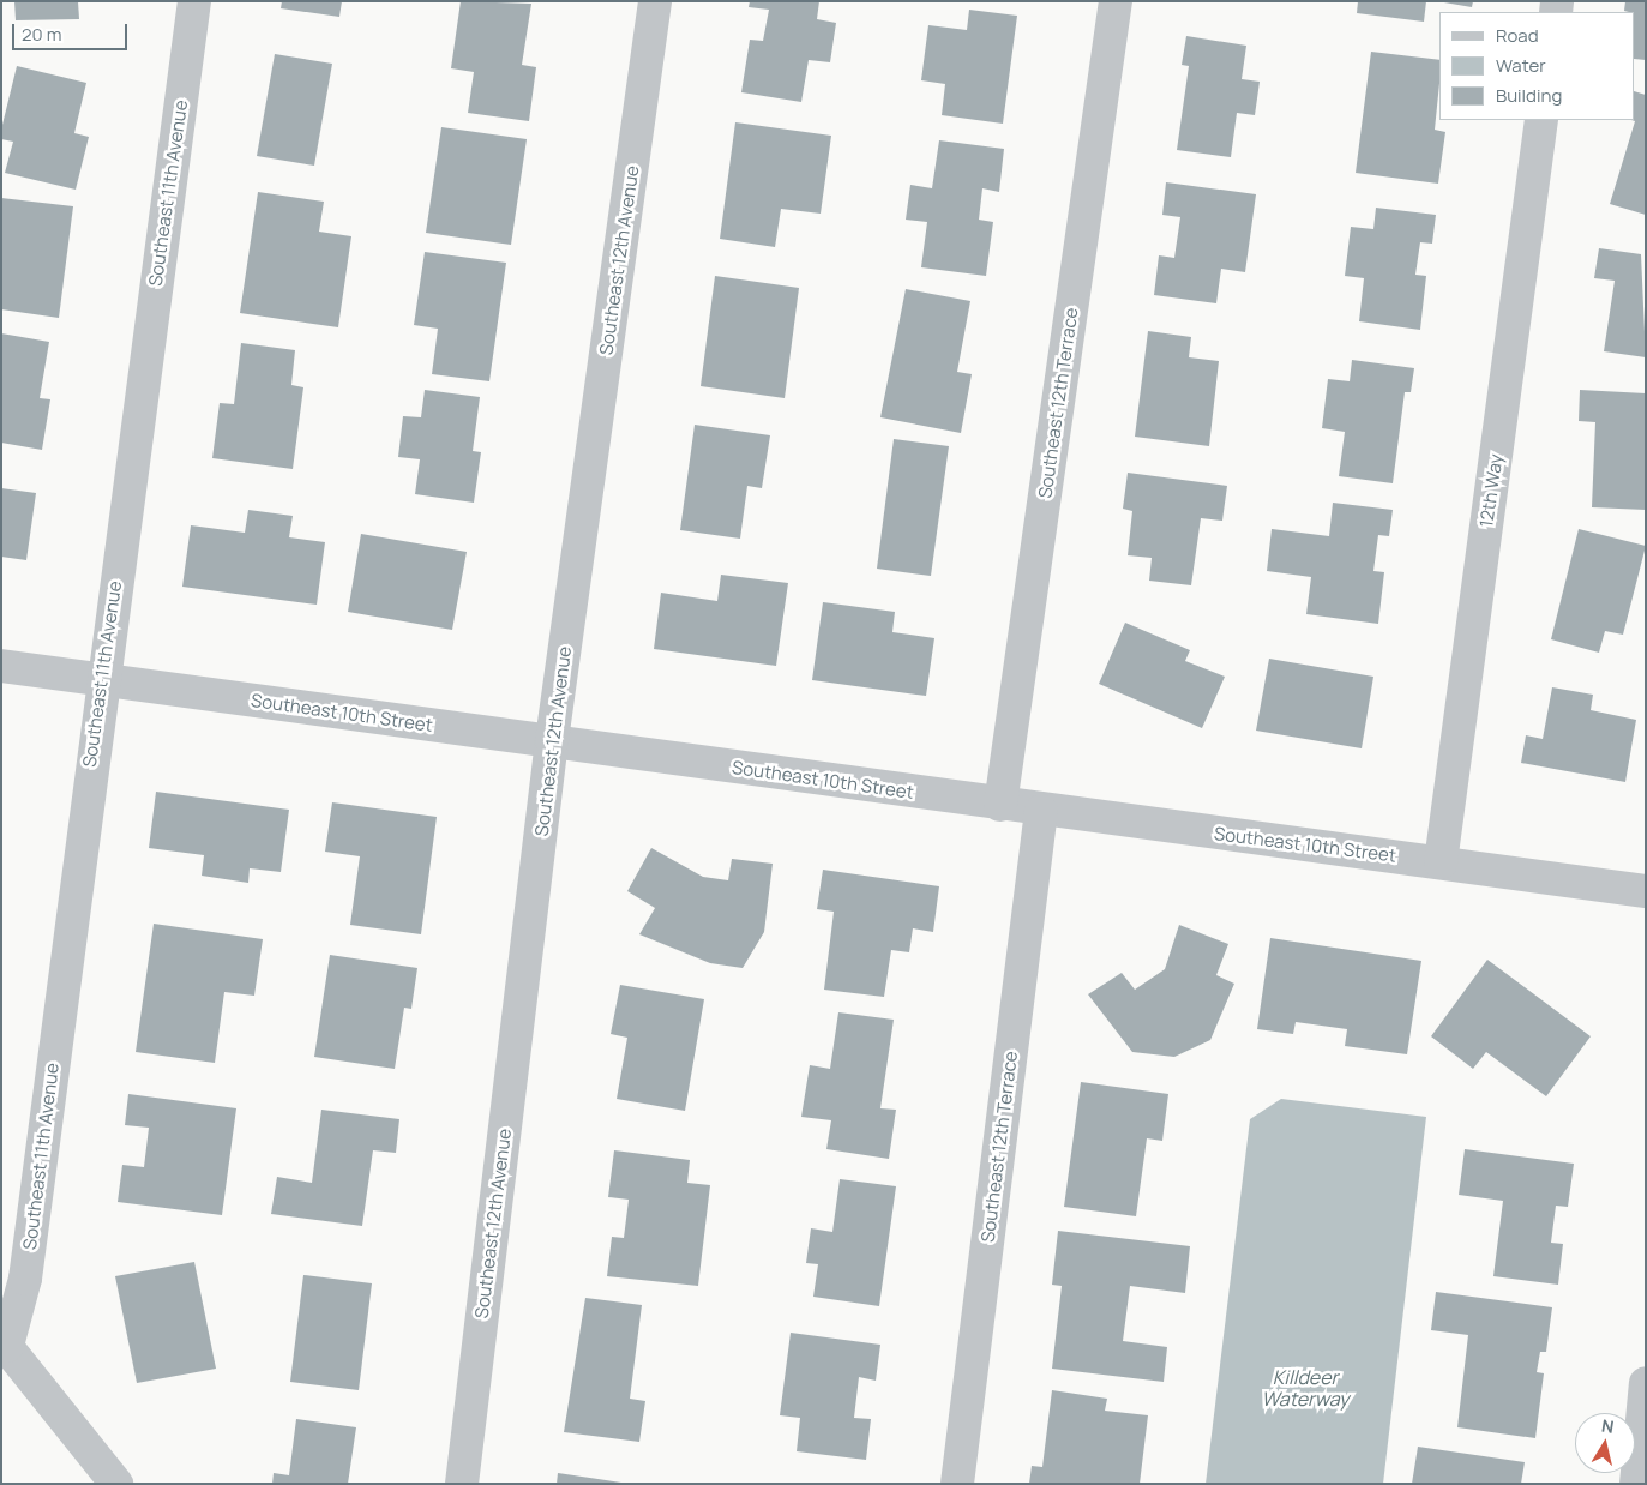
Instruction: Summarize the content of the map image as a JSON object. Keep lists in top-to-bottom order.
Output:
{
  "streets": {
    "street": [
      "Southeast 11th Avenue",
      "Southeast 12th Avenue",
      "Southeast 12th Terrace",
      "12th Way",
      "Southeast 10th Street"
    ]
  },
  "crossings": [
    ["Southeast 11th Avenue", "Southeast 10th Street"],
    ["Southeast 12th Avenue", "Southeast 10th Street"],
    ["Southeast 12th Terrace", "Southeast 10th Street"],
    ["12th Way", "Southeast 10th Street"]
  ],
  "water": ["Killdeer Waterway"],
  "legend": ["Road", "Water", "Building"],
  "scale_bar": "20 m",
  "north": "top"
}
